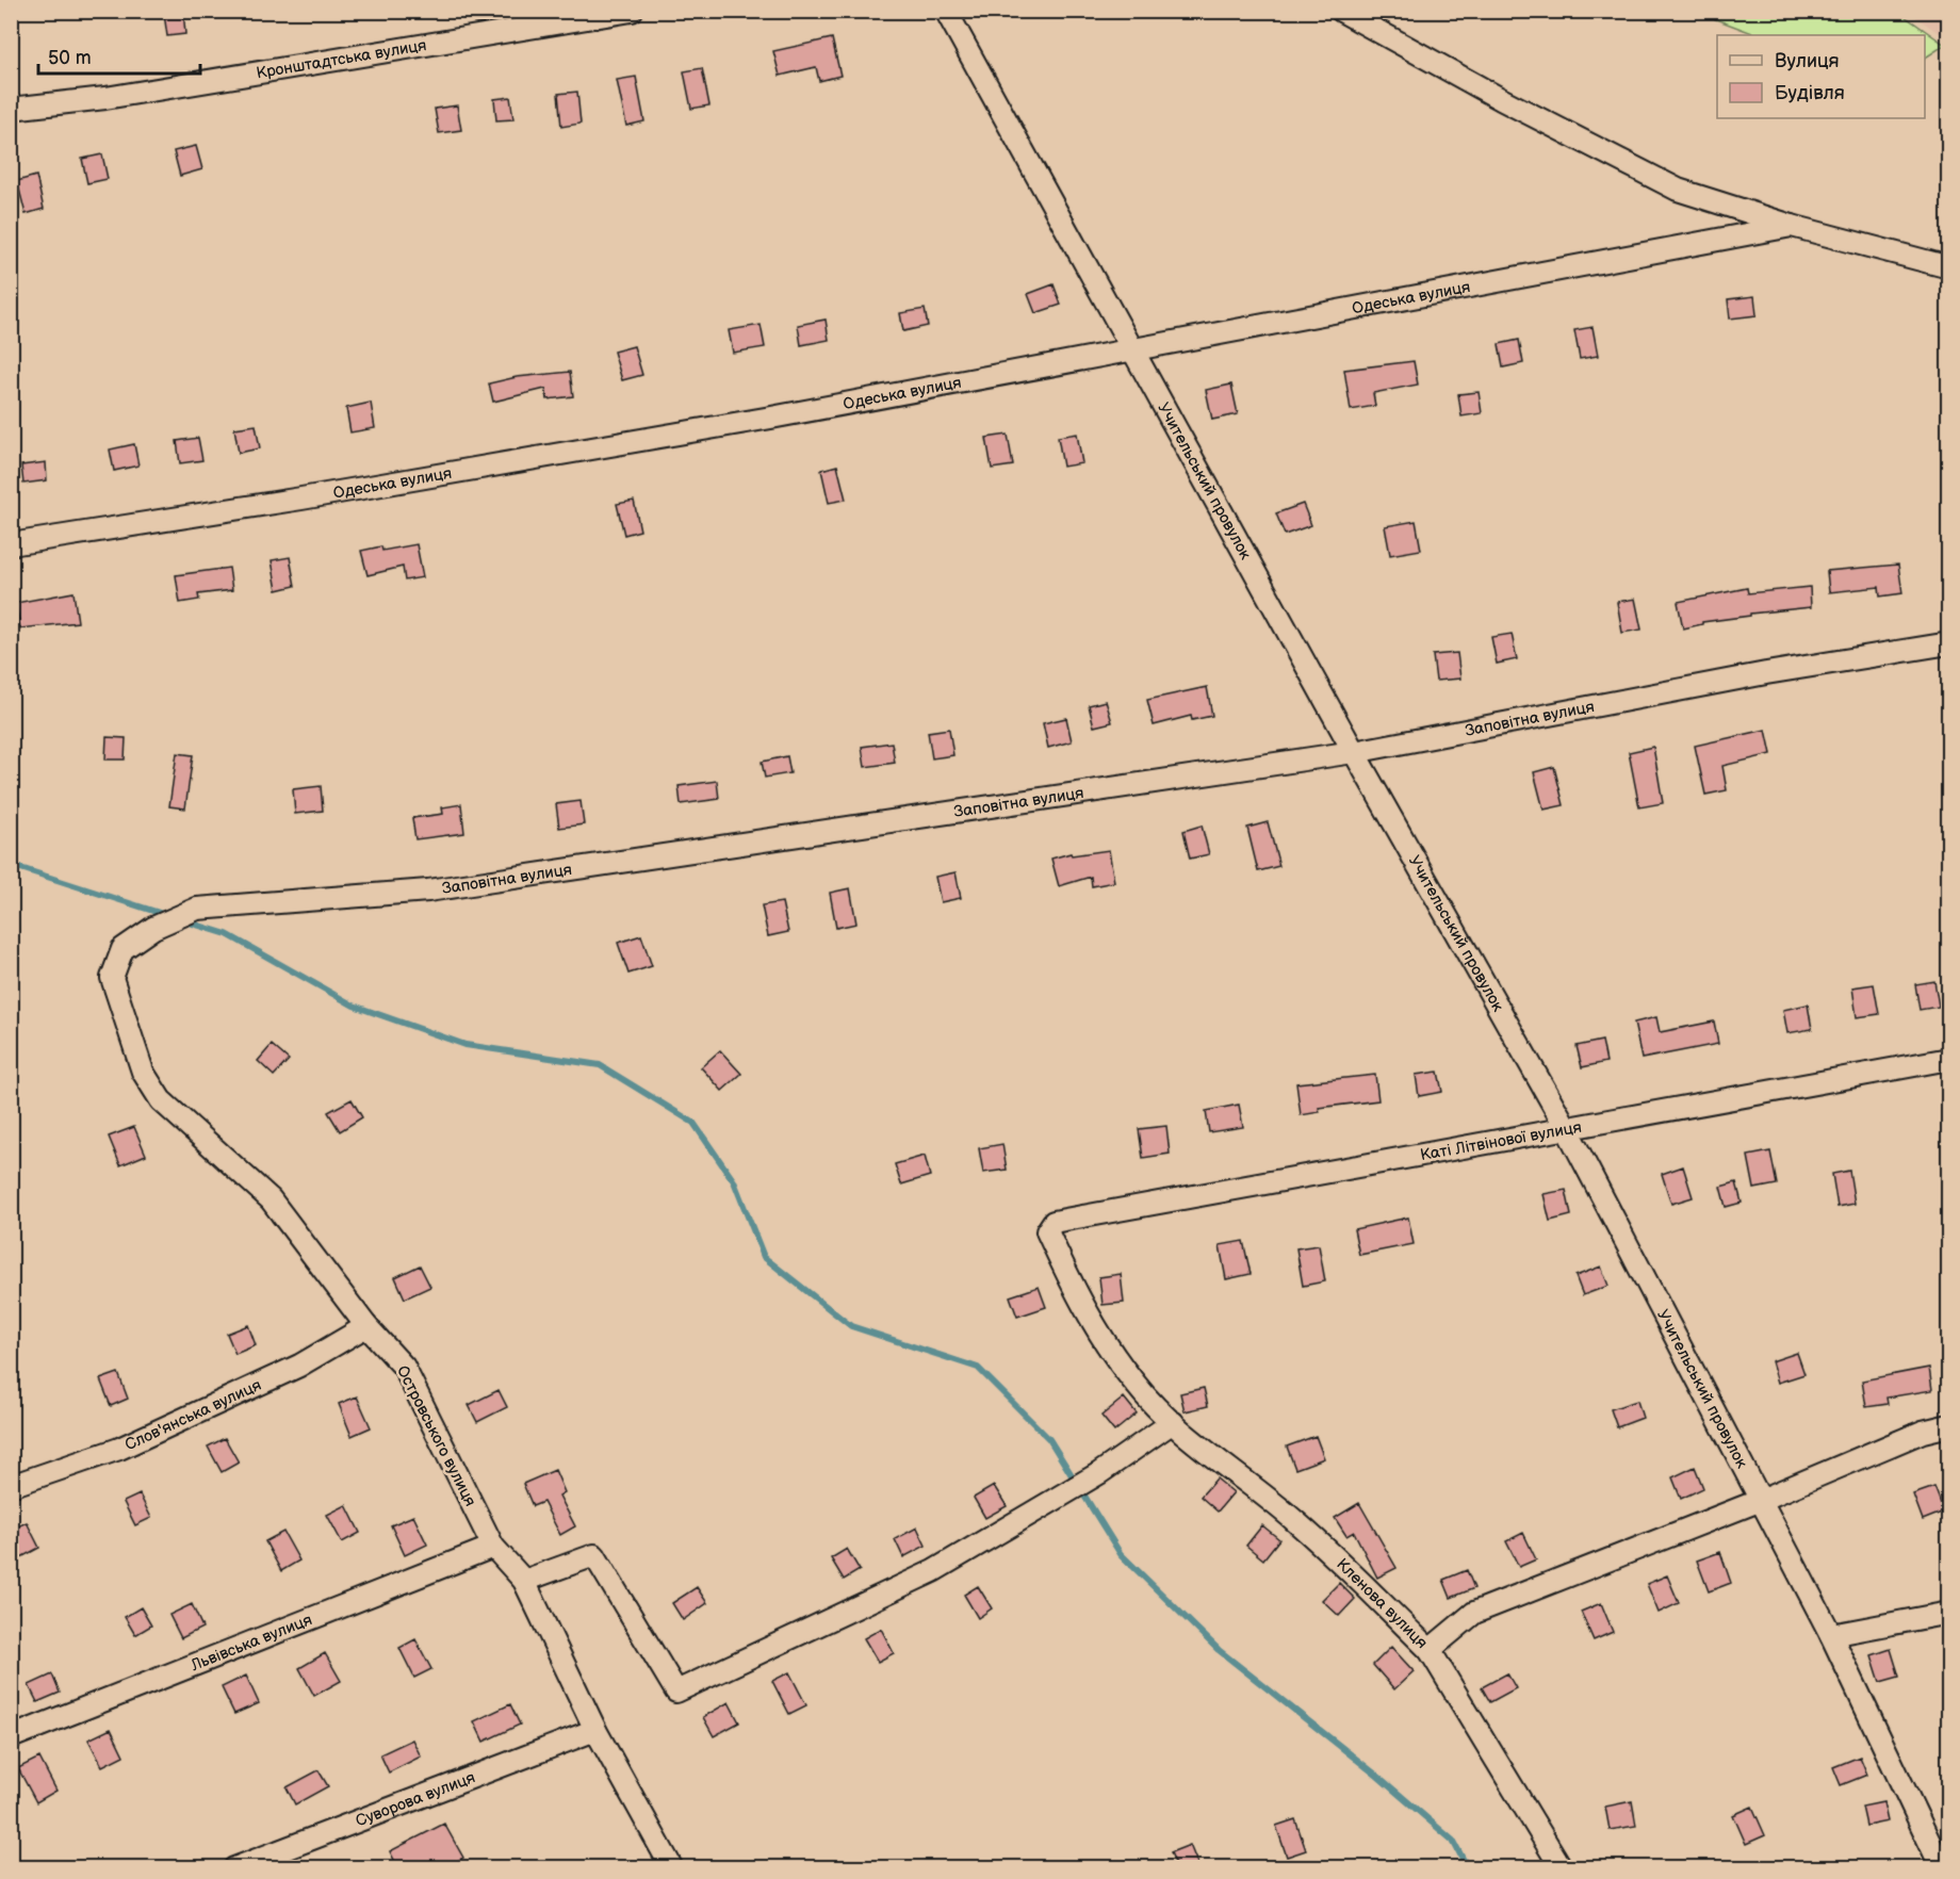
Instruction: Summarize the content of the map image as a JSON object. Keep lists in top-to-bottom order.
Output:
{
  "streets": {
    "street": [
      "Кронштадтська вулиця",
      "Одеська вулиця",
      "Учительський провулок",
      "Заповітна вулиця",
      "Каті Літвінової вулиця",
      "Слов'янська вулиця",
      "Островського вулиця",
      "Кленова вулиця",
      "Львівська вулиця",
      "Суворова вулиця"
    ]
  },
  "crossings": [
    ["Одеська вулиця", "Учительський провулок"],
    ["Учительський провулок", "Заповітна вулиця"],
    ["Учительський провулок", "Каті Літвінової вулиця"],
    ["Учительський провулок", "Кленова вулиця"],
    ["Заповітна вулиця", "Островського вулиця"],
    ["Каті Літвінової вулиця", "Кленова вулиця"],
    ["Слов'янська вулиця", "Островського вулиця"],
    ["Островського вулиця", "Львівська вулиця"],
    ["Островського вулиця", "Суворова вулиця"]
  ],
  "legend": ["Вулиця", "Будівля"],
  "scale_bar": "50 m"
}
